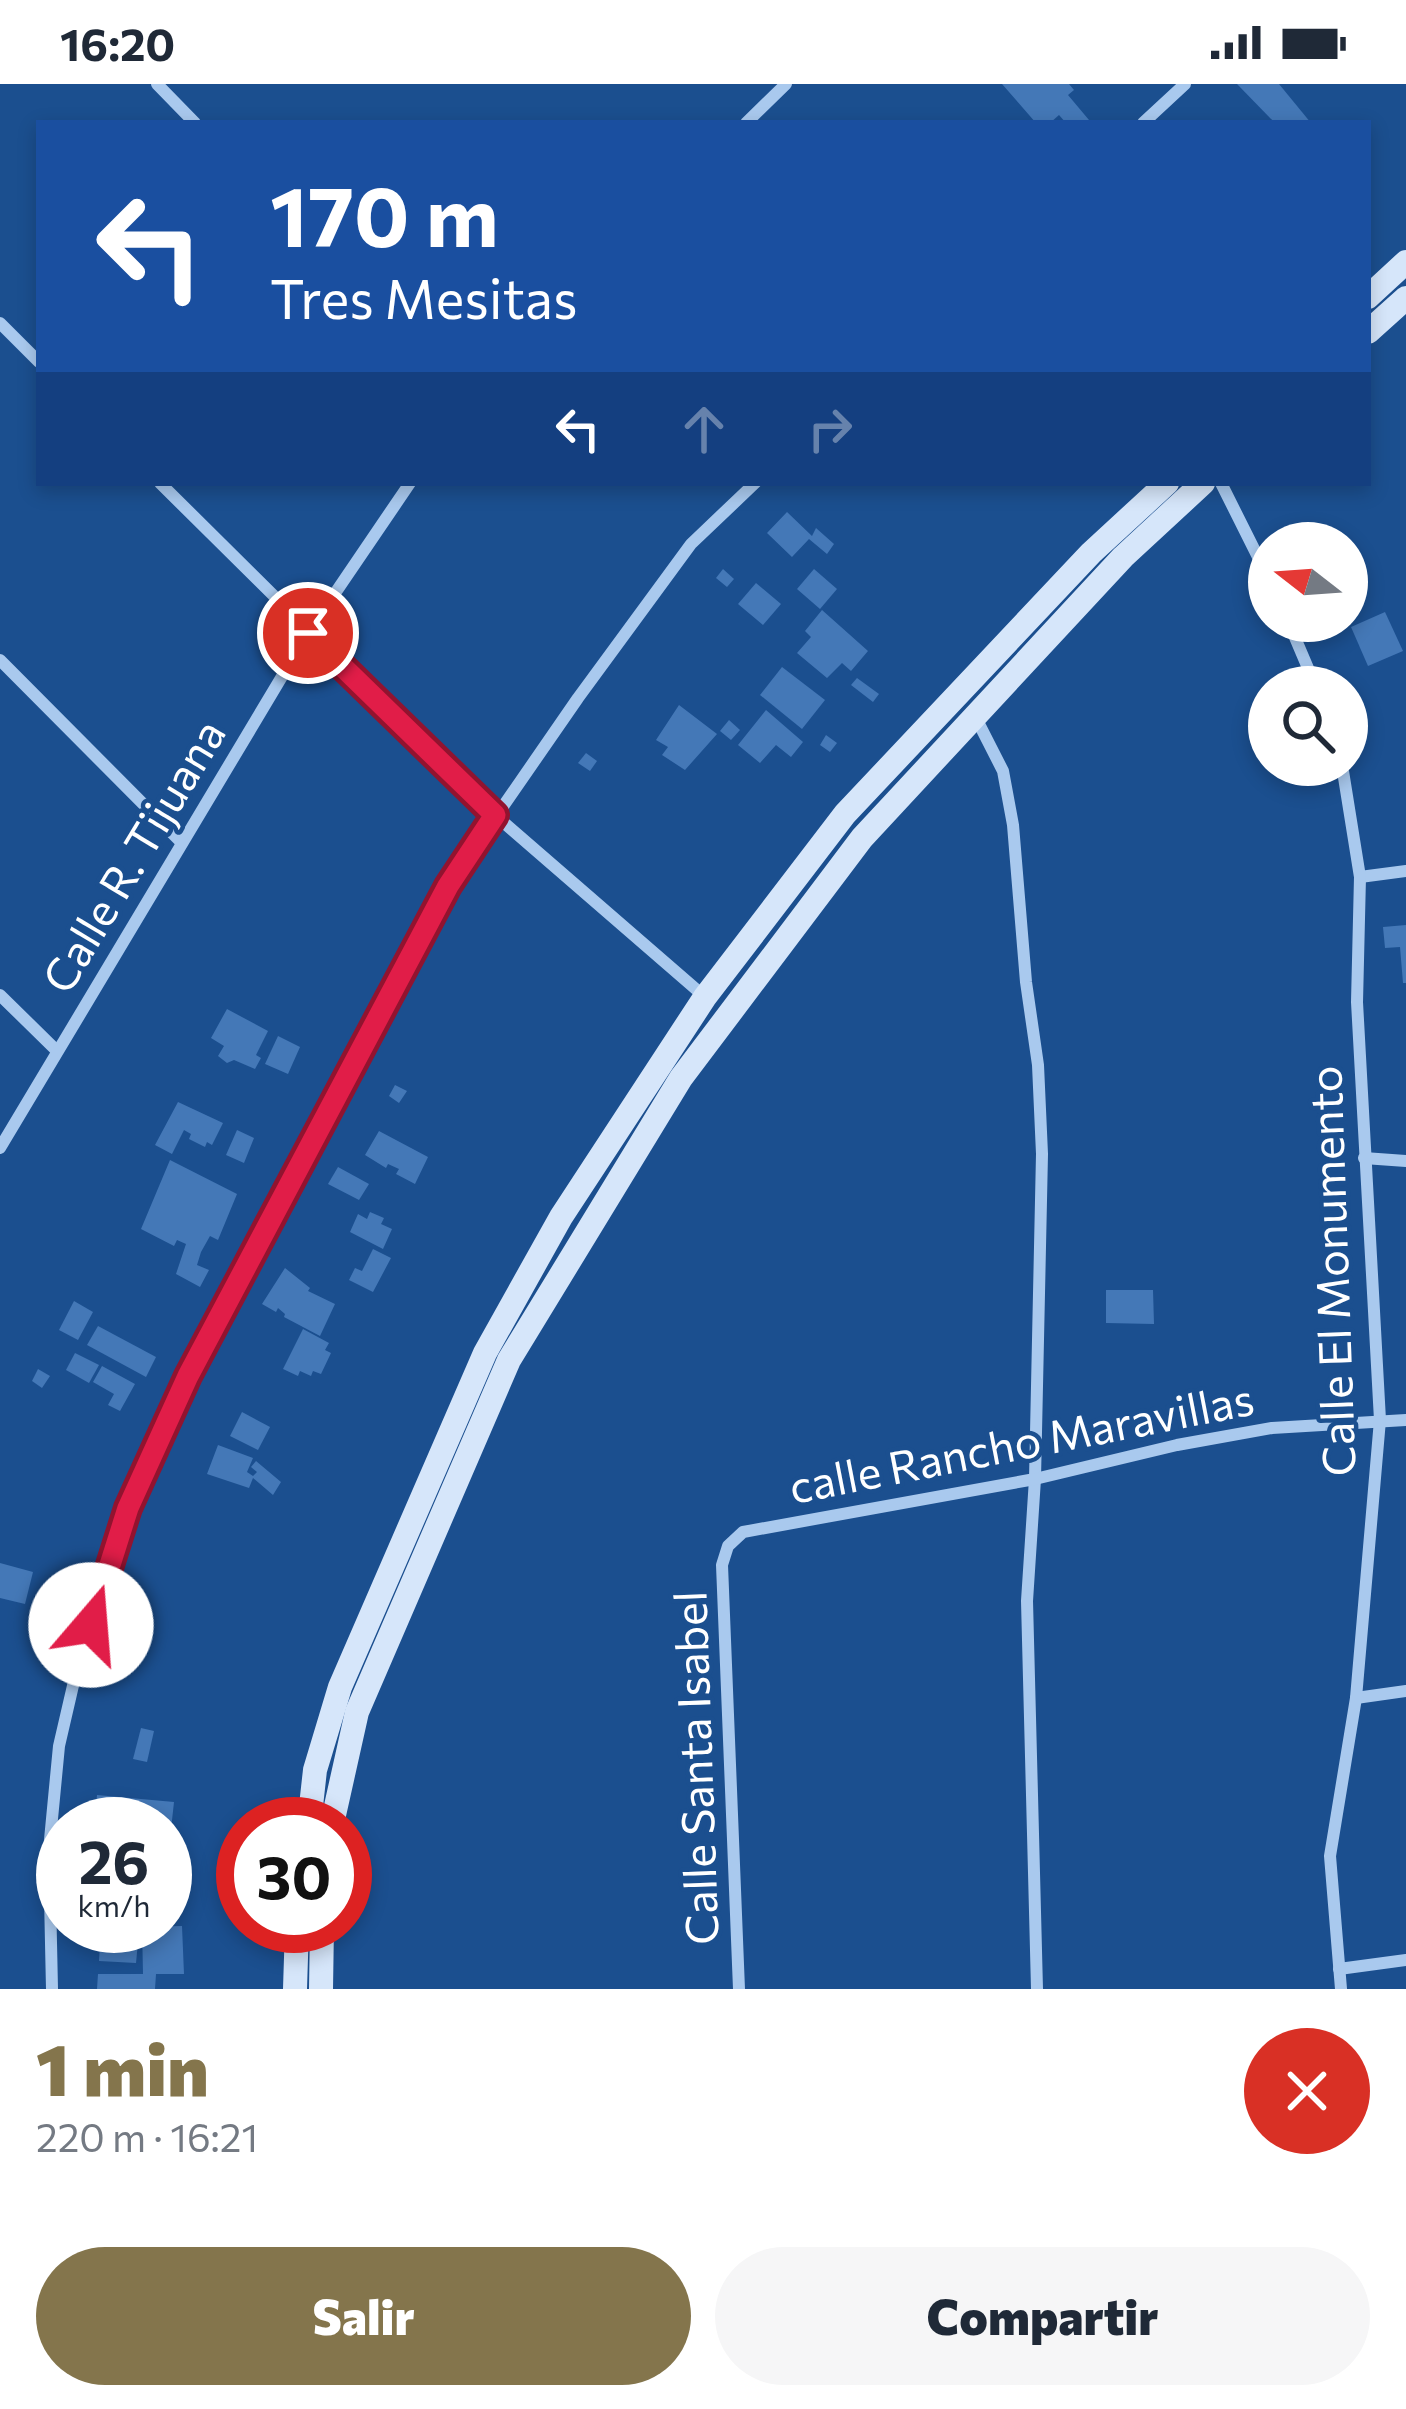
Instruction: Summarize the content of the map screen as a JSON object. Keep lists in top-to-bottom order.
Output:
{
  "streets": {
    "street": [
      "Calle R. Tijuana",
      "Calle El Monumento",
      "calle Rancho Maravillas",
      "Calle Santa Isabel"
    ]
  },
  "crossings": [
    ["Calle El Monumento", "calle Rancho Maravillas"],
    ["calle Rancho Maravillas", "Calle Santa Isabel"]
  ],
  "north": "left",
  "page": {
    "status": "16:20",
    "turn": ["170 m", "Tres Mesitas"],
    "speed": "26 km/h",
    "limit": "30",
    "heading": ["1 min", "220 m · 16:21"],
    "buttons": ["Salir", "Compartir"]
  }
}
